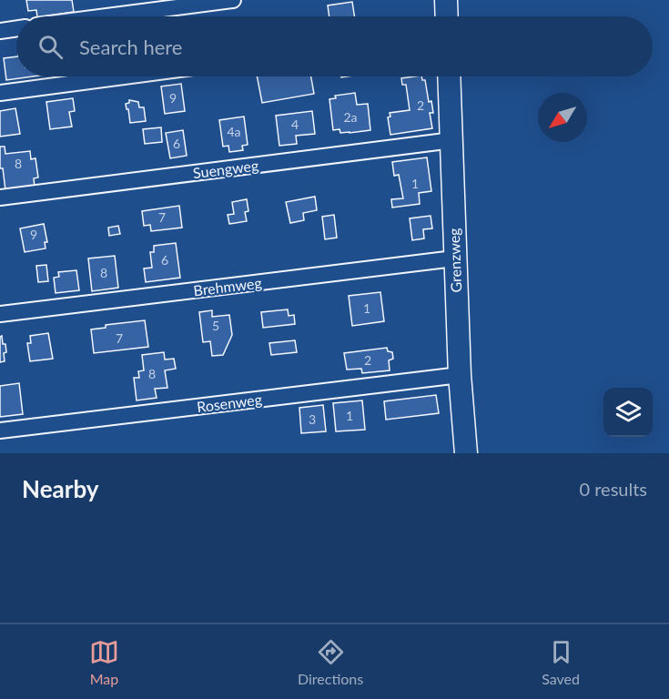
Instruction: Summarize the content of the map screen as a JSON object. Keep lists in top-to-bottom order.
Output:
{
  "streets": {
    "street": [
      "Suengweg",
      "Grenzweg",
      "Brehmweg",
      "Rosenweg"
    ]
  },
  "crossings": [
    ["Suengweg", "Grenzweg"],
    ["Grenzweg", "Brehmweg"],
    ["Grenzweg", "Rosenweg"]
  ],
  "house_numbers": [
    "9",
    "2",
    "2a",
    "4",
    "4a",
    "6",
    "8",
    "1",
    "7",
    "9",
    "6",
    "8",
    "1",
    "5",
    "7",
    "2",
    "8",
    "1",
    "3"
  ],
  "north": "bottom left",
  "page": {
    "search": "Search here",
    "heading": ["Nearby", "0 results"],
    "nav": ["Map", "Directions", "Saved"]
  }
}
